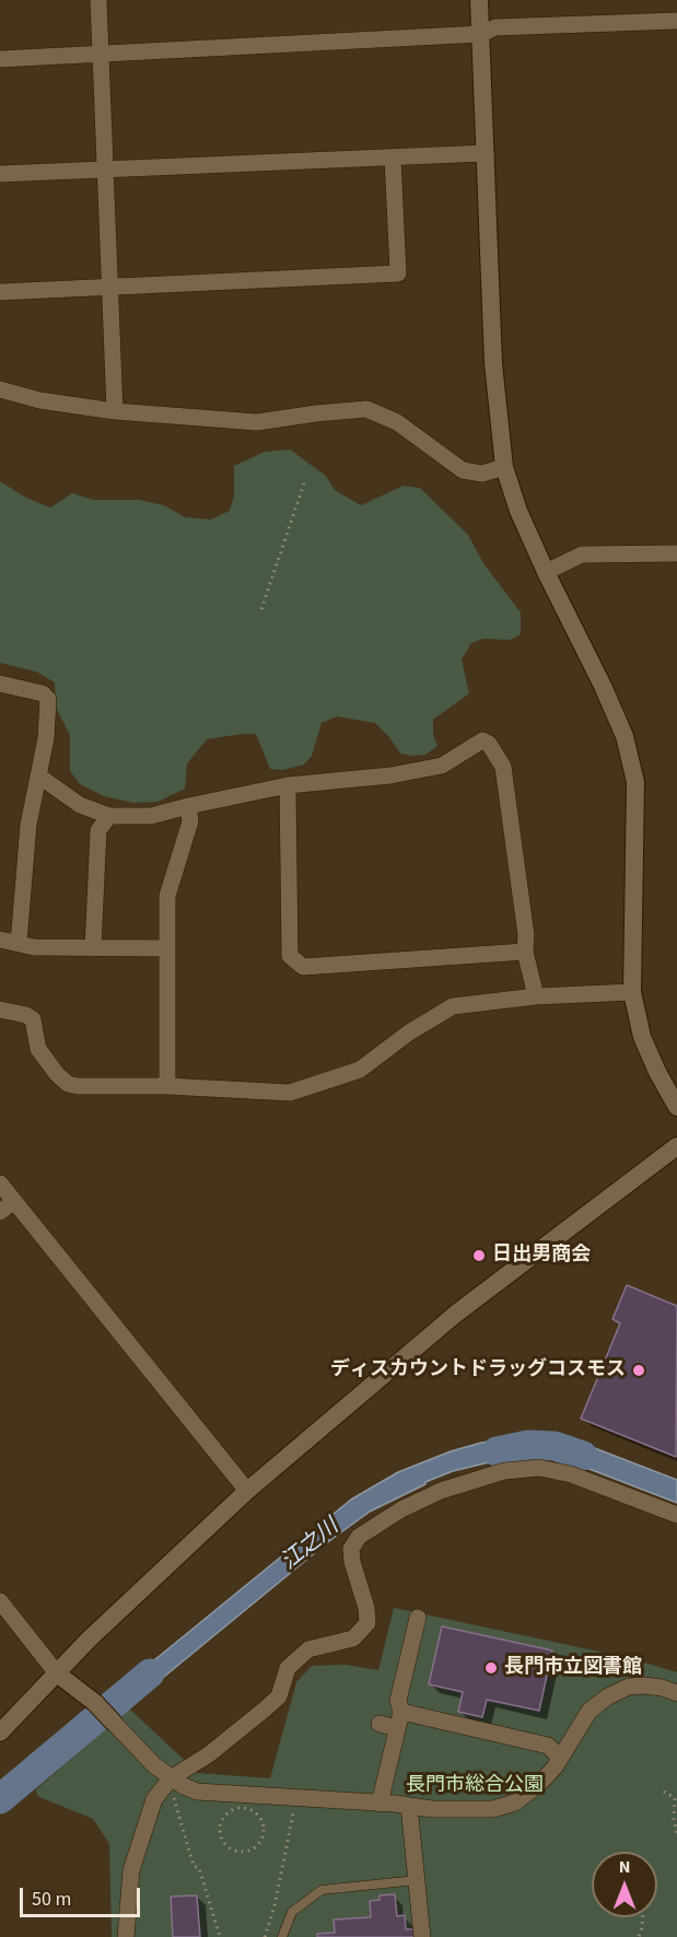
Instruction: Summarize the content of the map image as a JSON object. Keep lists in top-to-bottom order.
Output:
{
  "water": ["江之川"],
  "parks": ["長門市総合公園"],
  "places": ["日出男商会", "ディスカウントドラッグコスモス", "長門市立図書館"],
  "scale_bar": "50 m",
  "north": "top"
}
